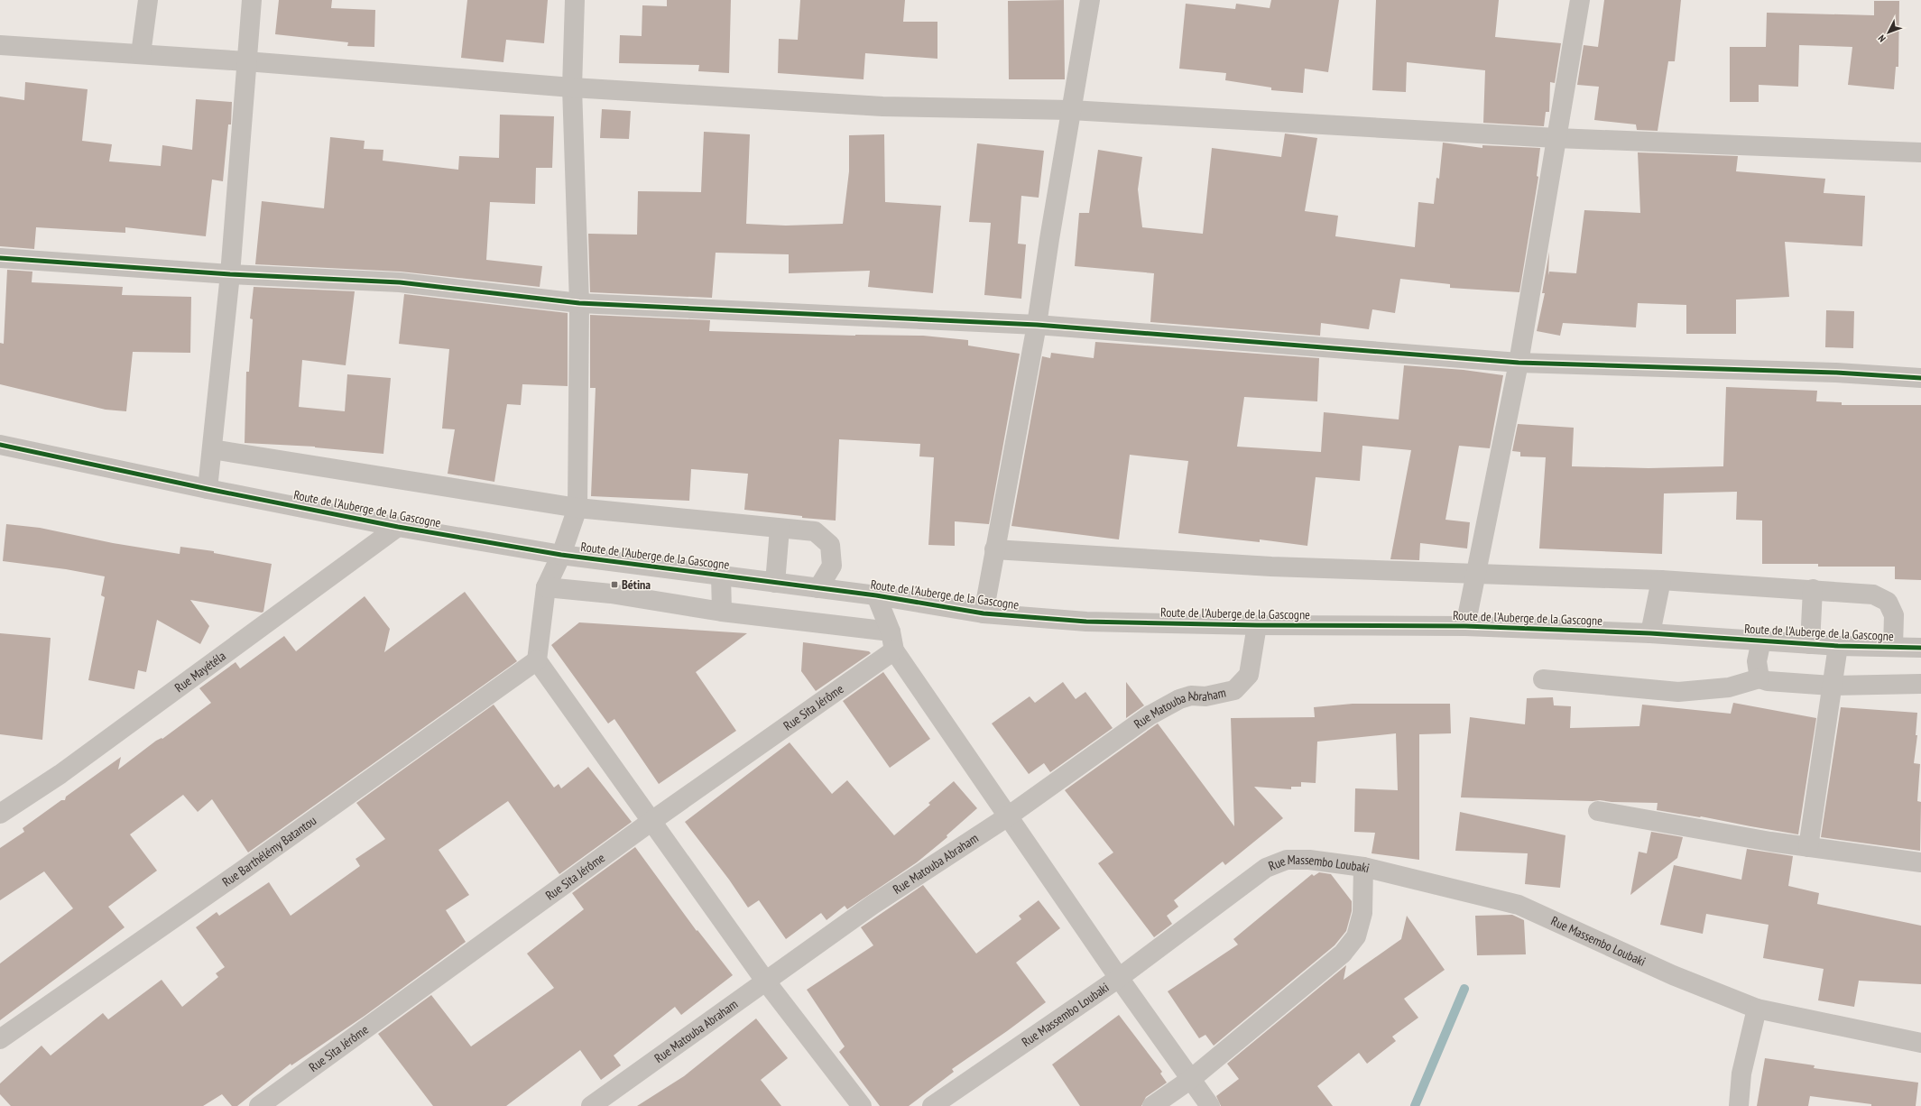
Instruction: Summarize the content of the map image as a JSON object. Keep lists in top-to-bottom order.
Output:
{
  "streets": {
    "street": [
      "Route de l'Auberge de la Gascogne",
      "Rue Mayétéla",
      "Rue Sita Jérôme",
      "Rue Matouba Abraham",
      "Rue Barthélémy Batantou",
      "Rue Massembo Loubaki"
    ]
  },
  "crossings": [
    ["Route de l'Auberge de la Gascogne", "Rue Mayétéla"],
    ["Route de l'Auberge de la Gascogne", "Rue Matouba Abraham"]
  ],
  "places": {
    "transit": ["Bétina"]
  },
  "north": "bottom left"
}
